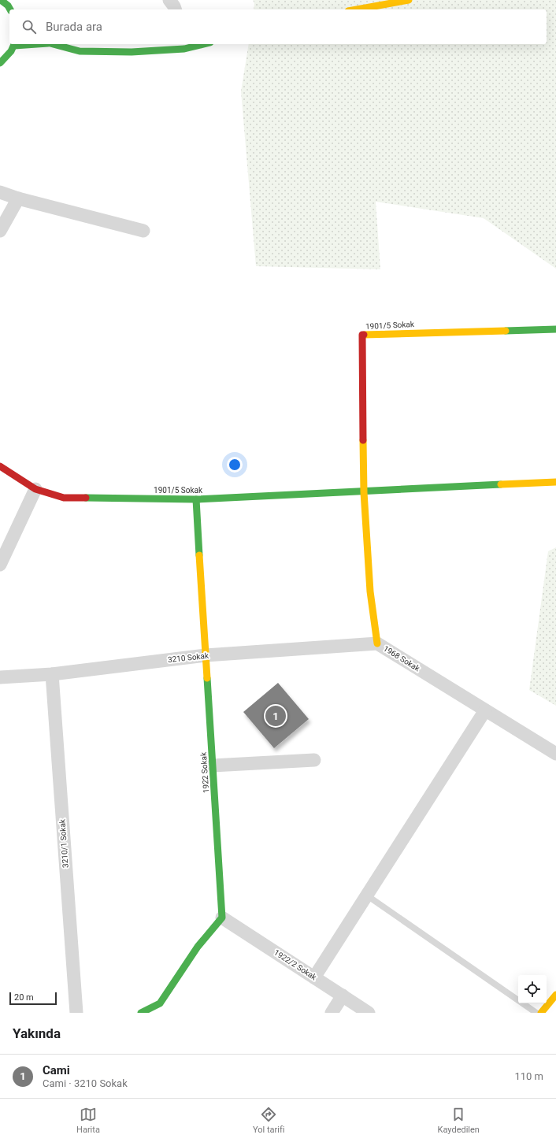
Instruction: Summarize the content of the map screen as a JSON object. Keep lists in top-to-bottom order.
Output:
{
  "streets": {
    "street": [
      "1901/5 Sokak",
      "3210 Sokak",
      "1968 Sokak",
      "1922 Sokak",
      "3210/1 Sokak",
      "1922/2 Sokak"
    ]
  },
  "crossings": [
    ["1901/5 Sokak", "1968 Sokak"],
    ["1901/5 Sokak", "1922 Sokak"],
    ["3210 Sokak", "1968 Sokak"],
    ["3210 Sokak", "1922 Sokak"],
    ["3210 Sokak", "3210/1 Sokak"],
    ["1922 Sokak", "1922/2 Sokak"]
  ],
  "scale_bar": "20 m",
  "page": {
    "search": "Burada ara",
    "pins": "1",
    "scale": "20 m",
    "heading": "Yakında",
    "list": [
      {
        "mark": "1",
        "name": "Cami",
        "note": "Cami · 3210 Sokak",
        "value": "110 m"
      }
    ],
    "nav": ["Harita", "Yol tarifi", "Kaydedilen"]
  }
}
